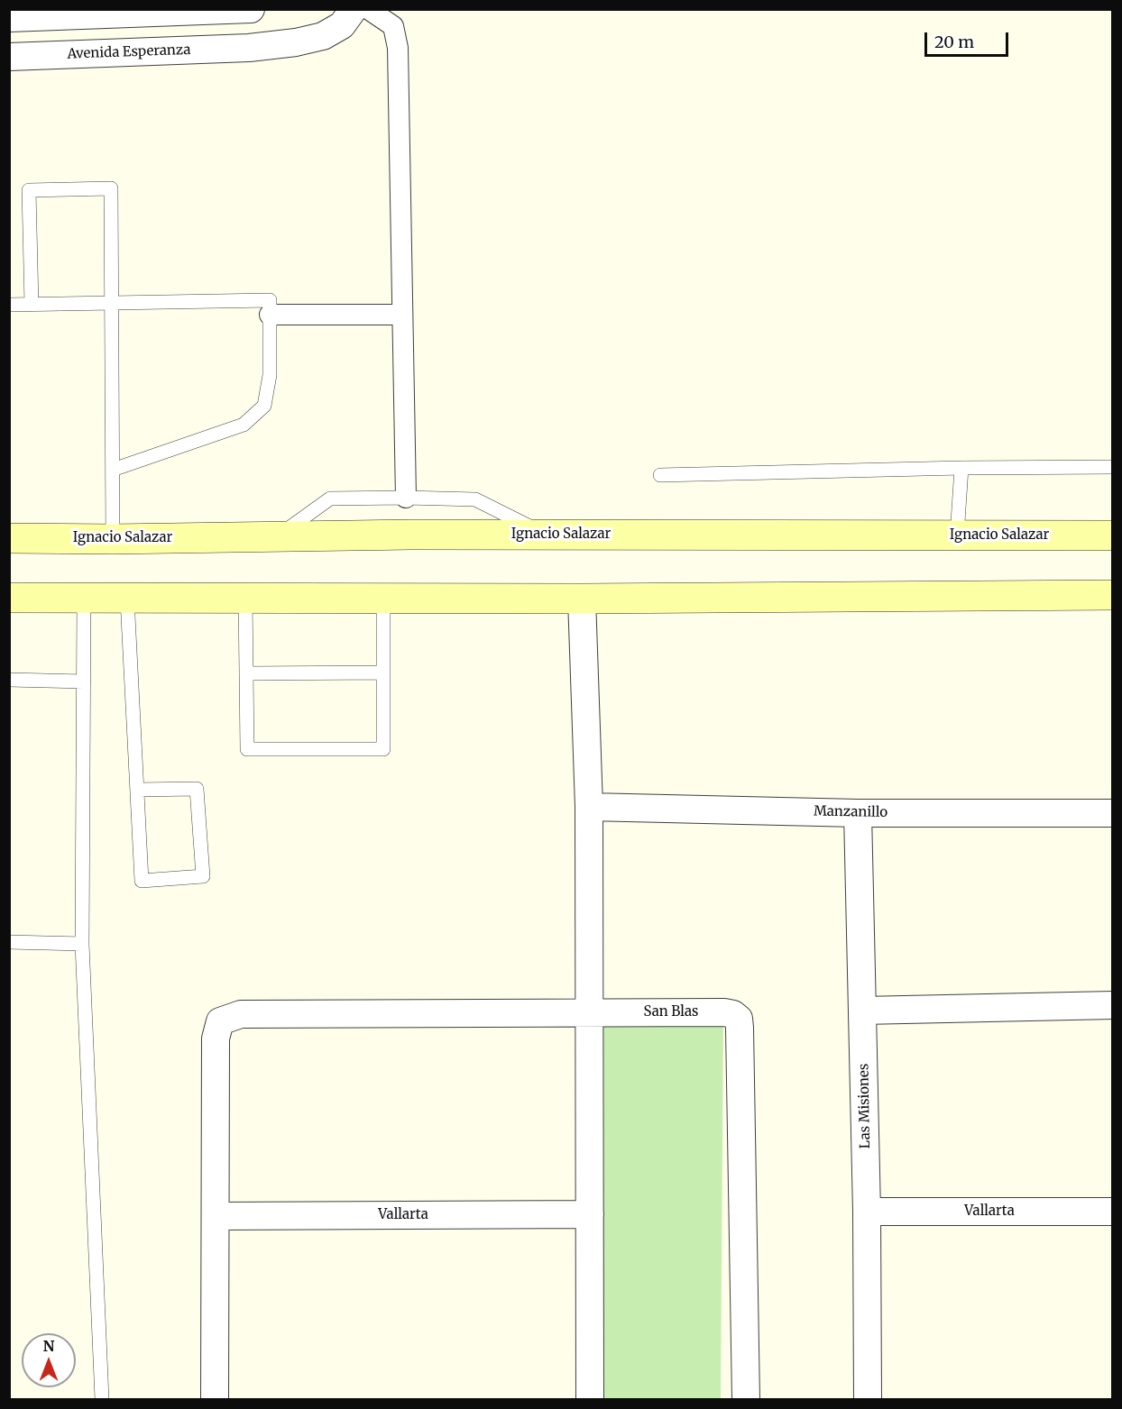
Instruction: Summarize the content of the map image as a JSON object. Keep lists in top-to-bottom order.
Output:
{
  "streets": {
    "main road": ["Ignacio Salazar"],
    "street": [
      "Avenida Esperanza",
      "Manzanillo",
      "San Blas",
      "Las Misiones",
      "Vallarta"
    ]
  },
  "crossings": [
    ["Manzanillo", "Las Misiones"],
    ["San Blas", "Vallarta"],
    ["Las Misiones", "Vallarta"]
  ],
  "scale_bar": "20 m",
  "north": "top"
}
